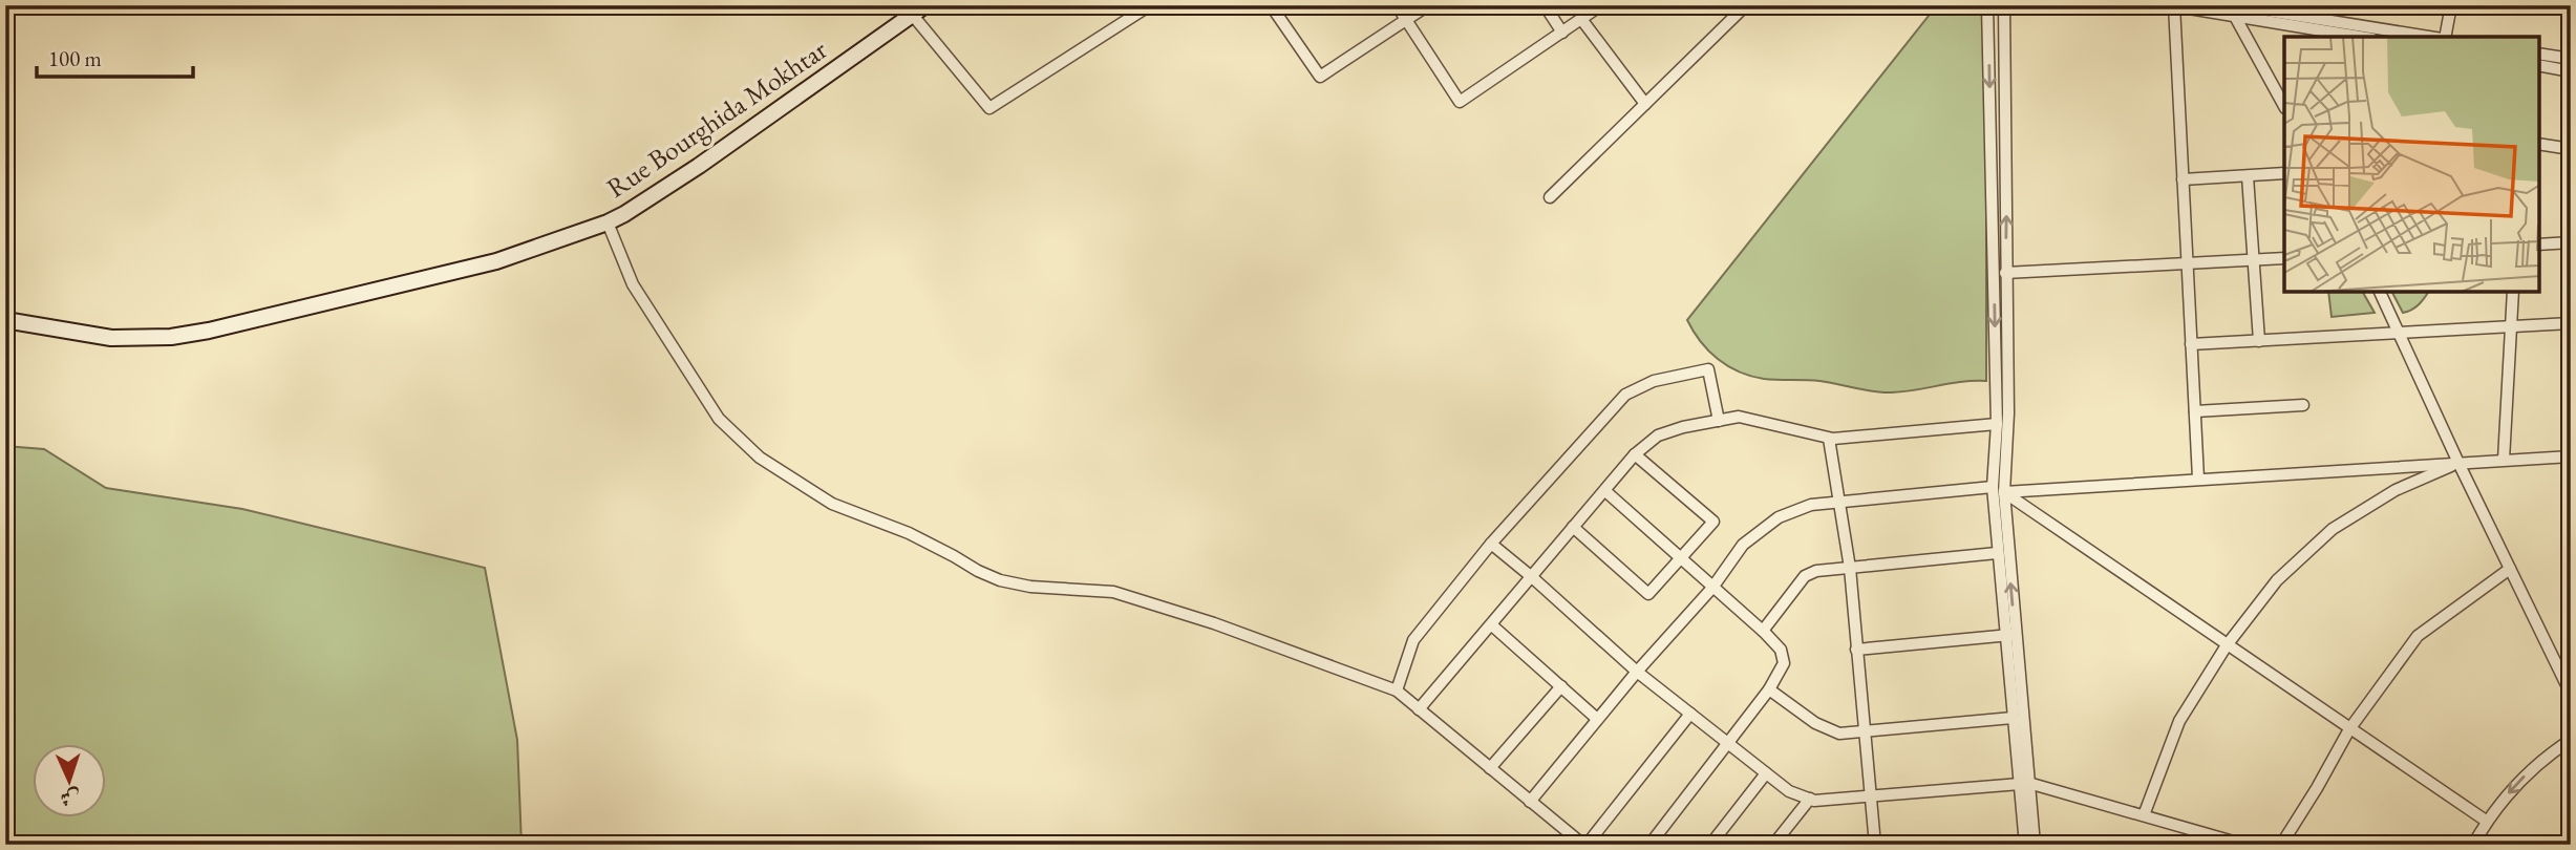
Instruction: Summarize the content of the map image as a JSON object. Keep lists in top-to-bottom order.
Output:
{
  "streets": {
    "main road": ["Rue Bourghida Mokhtar"]
  },
  "scale_bar": "100 m",
  "north": "bottom"
}
